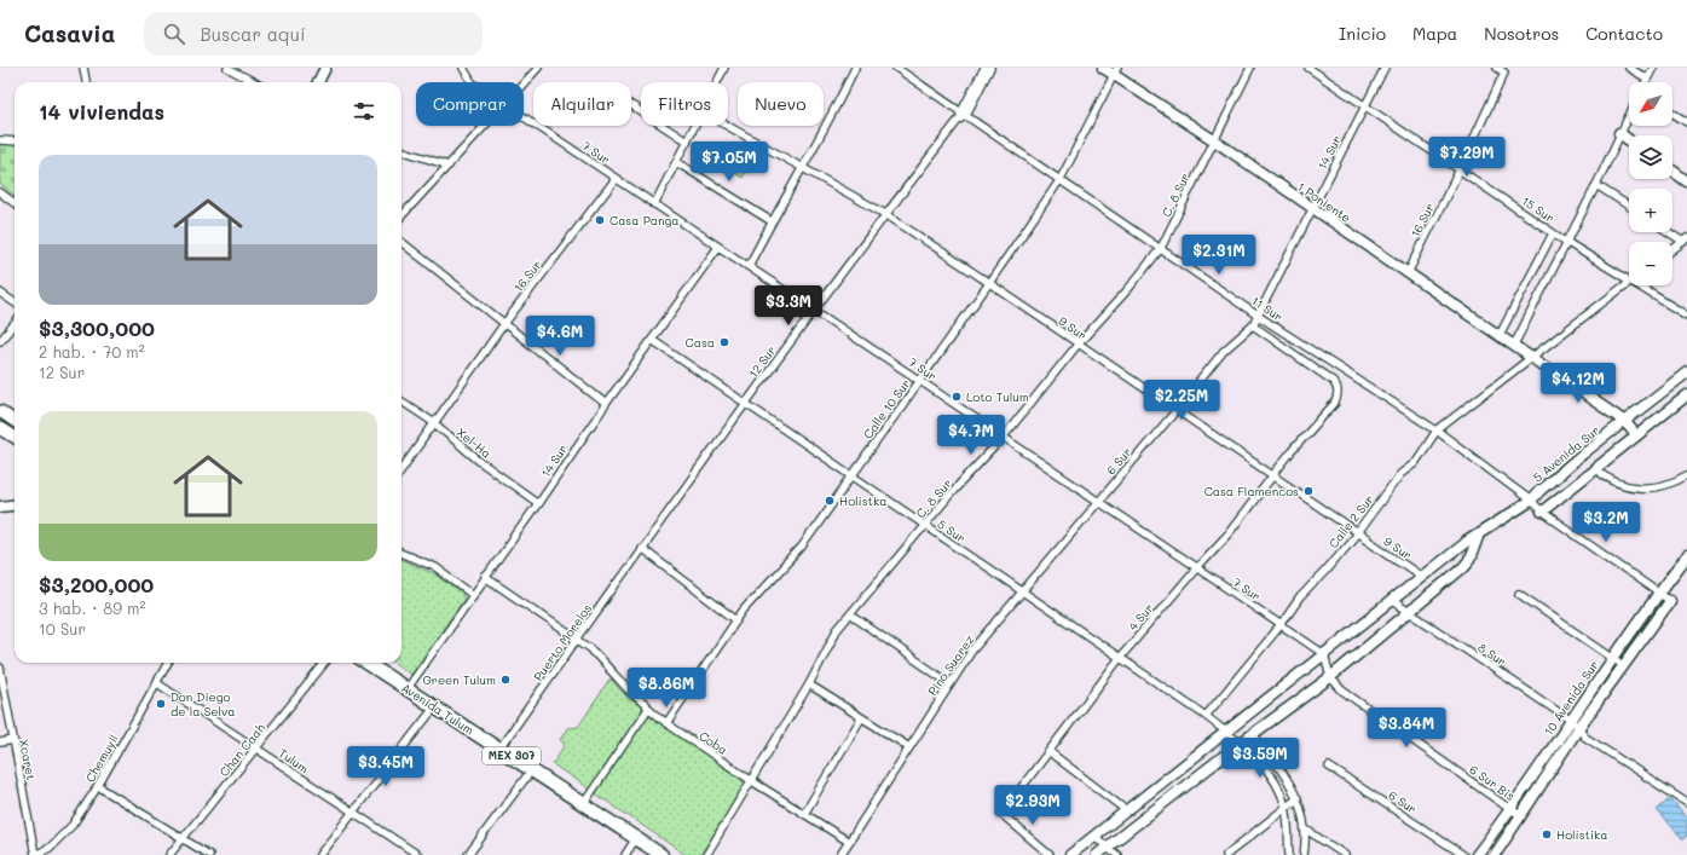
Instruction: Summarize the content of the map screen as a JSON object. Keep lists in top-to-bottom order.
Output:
{
  "streets": {
    "highway": ["Avenida Tulum", "MEX 307"],
    "street": [
      "7 Sur",
      "14 Sur",
      "C. 8 Sur",
      "1 Poniente",
      "15 Sur",
      "16 Sur",
      "11 Sur",
      "9 Sur",
      "12 Sur",
      "Calle 10 Sur",
      "Xel-Ha",
      "5 Avenida Sur",
      "6 Sur",
      "Calle 2 Sur",
      "5 Sur",
      "4 Sur",
      "Puerto Morelos",
      "8 Sur",
      "Pino Suarez",
      "10 Avenida Sur",
      "Coba",
      "Chan Caah",
      "Chemuyil",
      "Xcaret",
      "Tulum",
      "6 Sur Bis"
    ]
  },
  "crossings": [
    ["7 Sur", "14 Sur"],
    ["7 Sur", "C. 8 Sur"],
    ["7 Sur", "16 Sur"],
    ["7 Sur", "12 Sur"],
    ["7 Sur", "Calle 10 Sur"],
    ["7 Sur", "5 Avenida Sur"],
    ["7 Sur", "6 Sur"],
    ["7 Sur", "Calle 2 Sur"],
    ["7 Sur", "4 Sur"],
    ["7 Sur", "Pino Suarez"],
    ["14 Sur", "1 Poniente"],
    ["14 Sur", "15 Sur"],
    ["14 Sur", "11 Sur"],
    ["14 Sur", "Xel-Ha"],
    ["14 Sur", "6 Sur"],
    ["14 Sur", "5 Sur"],
    ["14 Sur", "4 Sur"],
    ["14 Sur", "Avenida Tulum"],
    ["14 Sur", "Coba"],
    ["C. 8 Sur", "1 Poniente"],
    ["C. 8 Sur", "11 Sur"],
    ["C. 8 Sur", "9 Sur"],
    ["C. 8 Sur", "5 Sur"],
    ["C. 8 Sur", "Coba"],
    ["1 Poniente", "16 Sur"],
    ["1 Poniente", "Calle 10 Sur"],
    ["1 Poniente", "5 Avenida Sur"],
    ["1 Poniente", "Calle 2 Sur"],
    ["15 Sur", "16 Sur"],
    ["16 Sur", "Xel-Ha"],
    ["11 Sur", "12 Sur"],
    ["11 Sur", "Calle 10 Sur"],
    ["11 Sur", "5 Avenida Sur"],
    ["11 Sur", "Calle 2 Sur"],
    ["11 Sur", "10 Avenida Sur"],
    ["9 Sur", "12 Sur"],
    ["9 Sur", "Calle 10 Sur"],
    ["9 Sur", "5 Avenida Sur"],
    ["9 Sur", "6 Sur"],
    ["9 Sur", "Calle 2 Sur"],
    ["9 Sur", "4 Sur"],
    ["12 Sur", "5 Sur"],
    ["12 Sur", "Puerto Morelos"],
    ["Calle 10 Sur", "5 Sur"],
    ["Calle 10 Sur", "Coba"],
    ["5 Avenida Sur", "5 Sur"],
    ["5 Avenida Sur", "8 Sur"],
    ["6 Sur", "4 Sur"],
    ["6 Sur", "Pino Suarez"],
    ["Calle 2 Sur", "5 Sur"],
    ["5 Sur", "4 Sur"],
    ["5 Sur", "Pino Suarez"],
    ["Puerto Morelos", "Avenida Tulum"],
    ["Puerto Morelos", "Coba"],
    ["8 Sur", "10 Avenida Sur"],
    ["Pino Suarez", "Coba"],
    ["10 Avenida Sur", "6 Sur Bis"],
    ["Chan Caah", "Tulum"],
    ["Chemuyil", "Xcaret"],
    ["Chemuyil", "Tulum"]
  ],
  "places": [
    "Casa Panga",
    "Casa",
    "Loto Tulum",
    "Casa Flamencos",
    "Holistka",
    "Green Tulum",
    "Don Diego de la Selva",
    "Holistika"
  ],
  "north": "bottom left",
  "page": {
    "header": "Casavia",
    "search": "Buscar aquí",
    "nav": [
      "Inicio",
      "Mapa",
      "Nosotros",
      "Contacto"
    ],
    "map_buttons": ["+", "−"],
    "chip": [
      "Comprar",
      "Alquilar",
      "Filtros",
      "Nuevo"
    ],
    "heading": "14 viviendas",
    "price": [
      "$7.29M",
      "$7.05M",
      "$2.31M",
      "$3.3M",
      "$4.6M",
      "$4.12M",
      "$2.25M",
      "$4.7M",
      "$3.2M",
      "$8.86M",
      "$3.84M",
      "$3.59M",
      "$3.45M",
      "$2.93M"
    ],
    "list": [
      {
        "name": "$3,300,000",
        "note": "2 hab. · 70 m² · 12 Sur"
      },
      {
        "name": "$3,200,000",
        "note": "3 hab. · 89 m² · 10 Sur"
      }
    ]
  }
}
